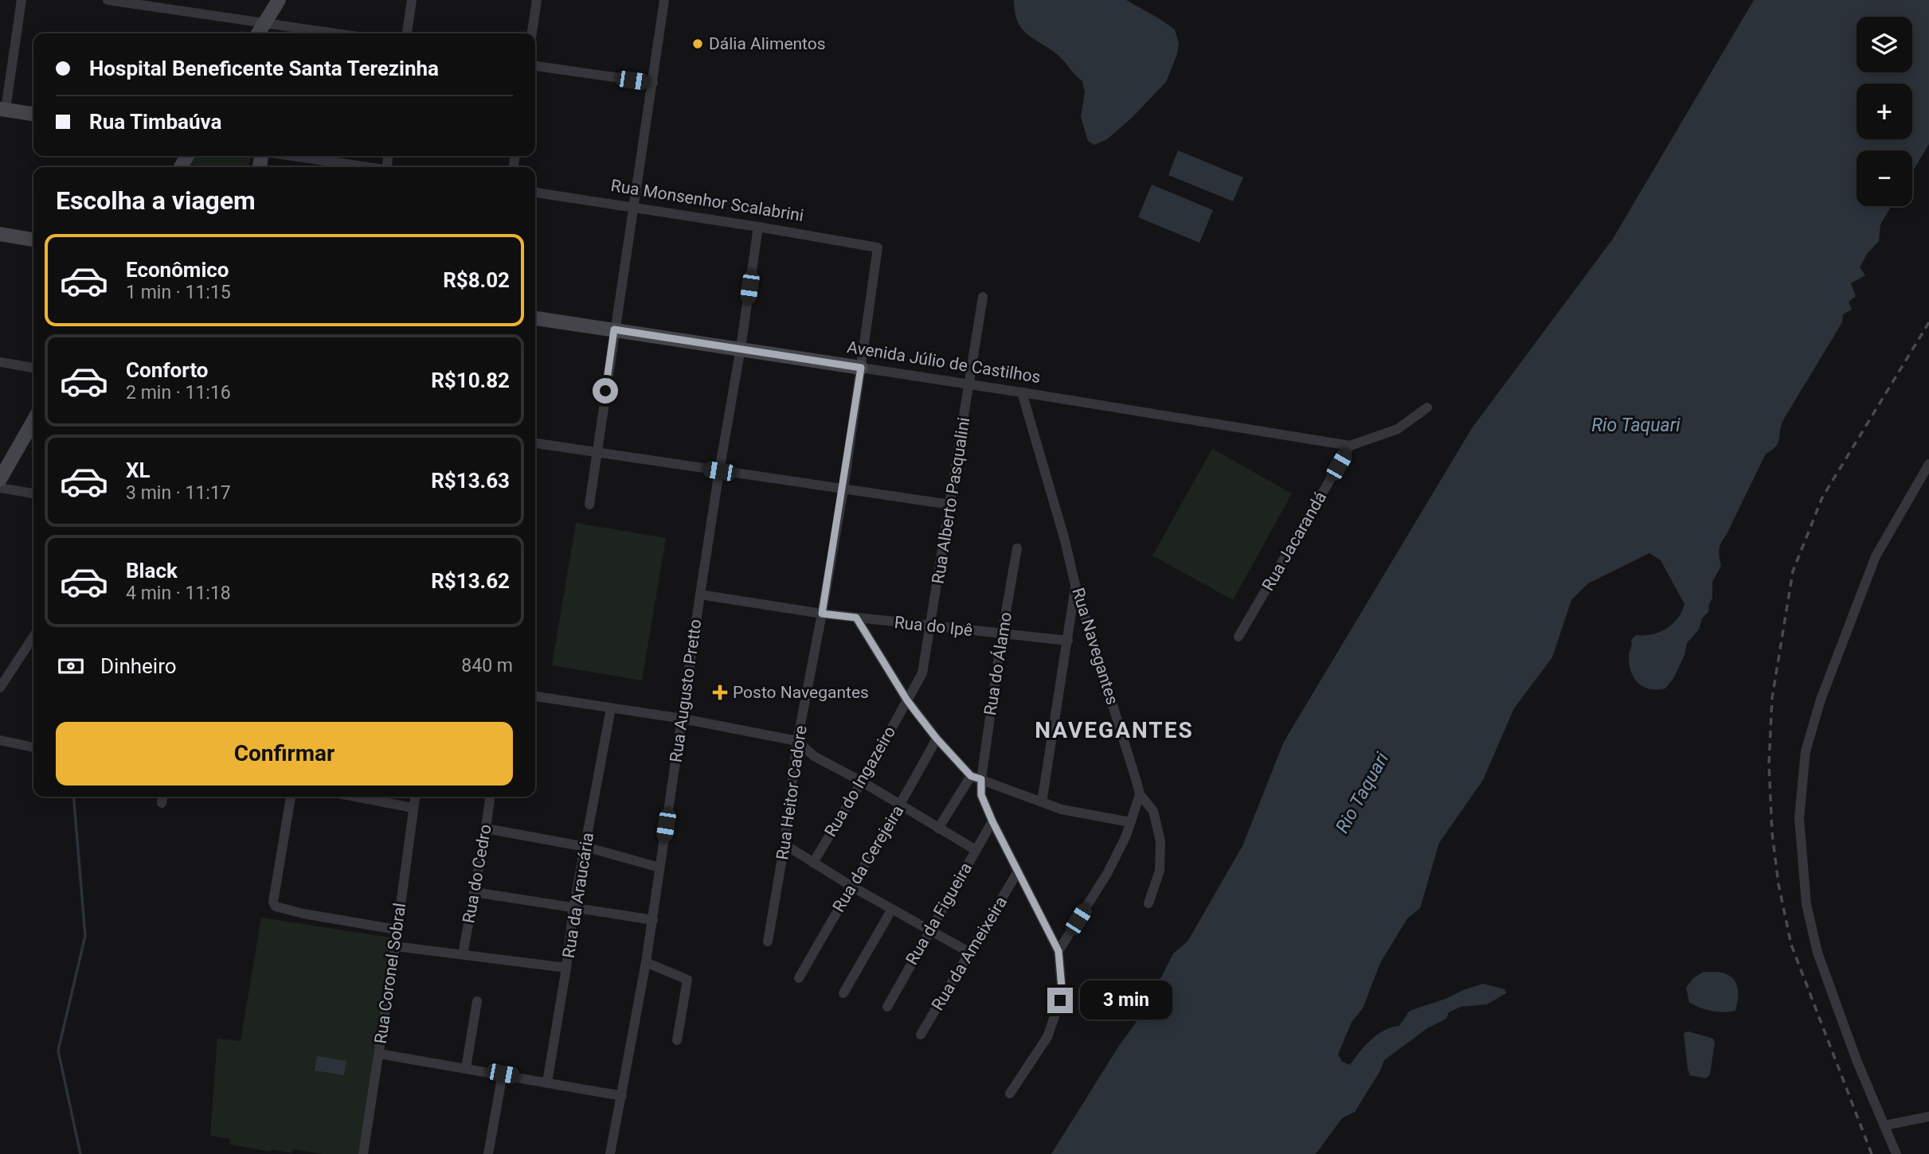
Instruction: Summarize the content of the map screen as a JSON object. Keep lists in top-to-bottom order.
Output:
{
  "streets": {
    "street": [
      "Rua Monsenhor Scalabrini",
      "Avenida Júlio de Castilhos",
      "Rua Alberto Pasqualini",
      "Rua Jacarandá",
      "Rua do Ipê",
      "Rua Navegantes",
      "Rua do Álamo",
      "Rua Augusto Pretto",
      "Rua do Ingazeiro",
      "Rua Heitor Cadore",
      "Rua da Cerejeira",
      "Rua do Cedro",
      "Rua da Araucária",
      "Rua da Figueira",
      "Rua da Ameixeira",
      "Rua Coronel Sobral"
    ]
  },
  "crossings": [
    ["Rua Monsenhor Scalabrini", "Rua Augusto Pretto"],
    ["Rua Monsenhor Scalabrini", "Rua Heitor Cadore"],
    ["Avenida Júlio de Castilhos", "Rua Alberto Pasqualini"],
    ["Avenida Júlio de Castilhos", "Rua Jacarandá"],
    ["Avenida Júlio de Castilhos", "Rua Navegantes"],
    ["Avenida Júlio de Castilhos", "Rua Augusto Pretto"],
    ["Avenida Júlio de Castilhos", "Rua Heitor Cadore"],
    ["Rua Alberto Pasqualini", "Rua do Ipê"],
    ["Rua Alberto Pasqualini", "Rua do Ingazeiro"],
    ["Rua do Ipê", "Rua do Álamo"],
    ["Rua do Ipê", "Rua Augusto Pretto"],
    ["Rua do Ipê", "Rua Heitor Cadore"]
  ],
  "districts": ["NAVEGANTES"],
  "water": ["Rio Taquari"],
  "places": {
    "other": ["Dália Alimentos"],
    "health": ["Posto Navegantes"]
  },
  "page": {
    "map_buttons": ["+", "−"],
    "banner": ["Hospital Beneficente Santa Terezinha", "Rua Timbaúva"],
    "heading": "Escolha a viagem",
    "list": [
      {
        "name": "Econômico",
        "note": "1 min · 11:15",
        "value": "R$8.02"
      },
      {
        "name": "Conforto",
        "note": "2 min · 11:16",
        "value": "R$10.82"
      },
      {
        "name": "XL",
        "note": "3 min · 11:17",
        "value": "R$13.63"
      },
      {
        "name": "Black",
        "note": "4 min · 11:18",
        "value": "R$13.62"
      }
    ],
    "pay": ["Dinheiro", "840 m"],
    "buttons": "Confirmar",
    "bubble": "3 min"
  }
}
